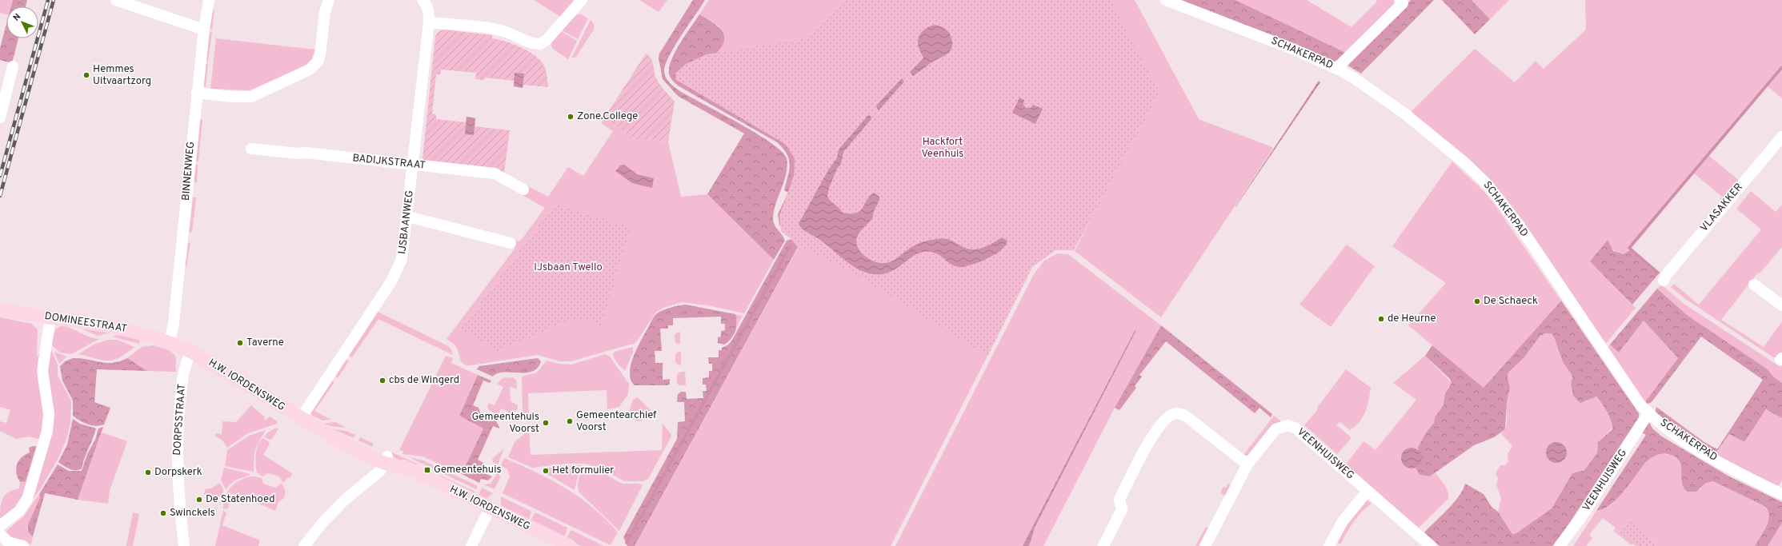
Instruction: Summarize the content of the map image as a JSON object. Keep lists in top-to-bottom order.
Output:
{
  "streets": {
    "main road": ["DOMINEESTRAAT", "H.W. IORDENSWEG"],
    "street": [
      "SCHAKERPAD",
      "BADIJKSTRAAT",
      "BINNENWEG",
      "VLASAKKER",
      "IJSBAANWEG",
      "DORPSSTRAAT",
      "VEENHUISWEG"
    ]
  },
  "crossings": [
    ["SCHAKERPAD", "VEENHUISWEG"],
    ["BADIJKSTRAAT", "IJSBAANWEG"],
    ["BINNENWEG", "DOMINEESTRAAT"],
    ["BINNENWEG", "H.W. IORDENSWEG"],
    ["IJSBAANWEG", "H.W. IORDENSWEG"],
    ["DOMINEESTRAAT", "H.W. IORDENSWEG"],
    ["H.W. IORDENSWEG", "DORPSSTRAAT"]
  ],
  "parks": ["Hackfort Veenhuis", "IJsbaan Twello"],
  "places": {
    "other": [
      "Hemmes Uitvaartzorg",
      "Zone.College",
      "De Schaeck",
      "de Heurne",
      "Taverne",
      "cbs de Wingerd",
      "Gemeentearchief Voorst",
      "Gemeentehuis Voorst",
      "Het formulier",
      "Dorpskerk",
      "De Statenhoed",
      "Swinckels"
    ],
    "transit": ["Gemeentehuis"]
  },
  "north": "top left"
}
